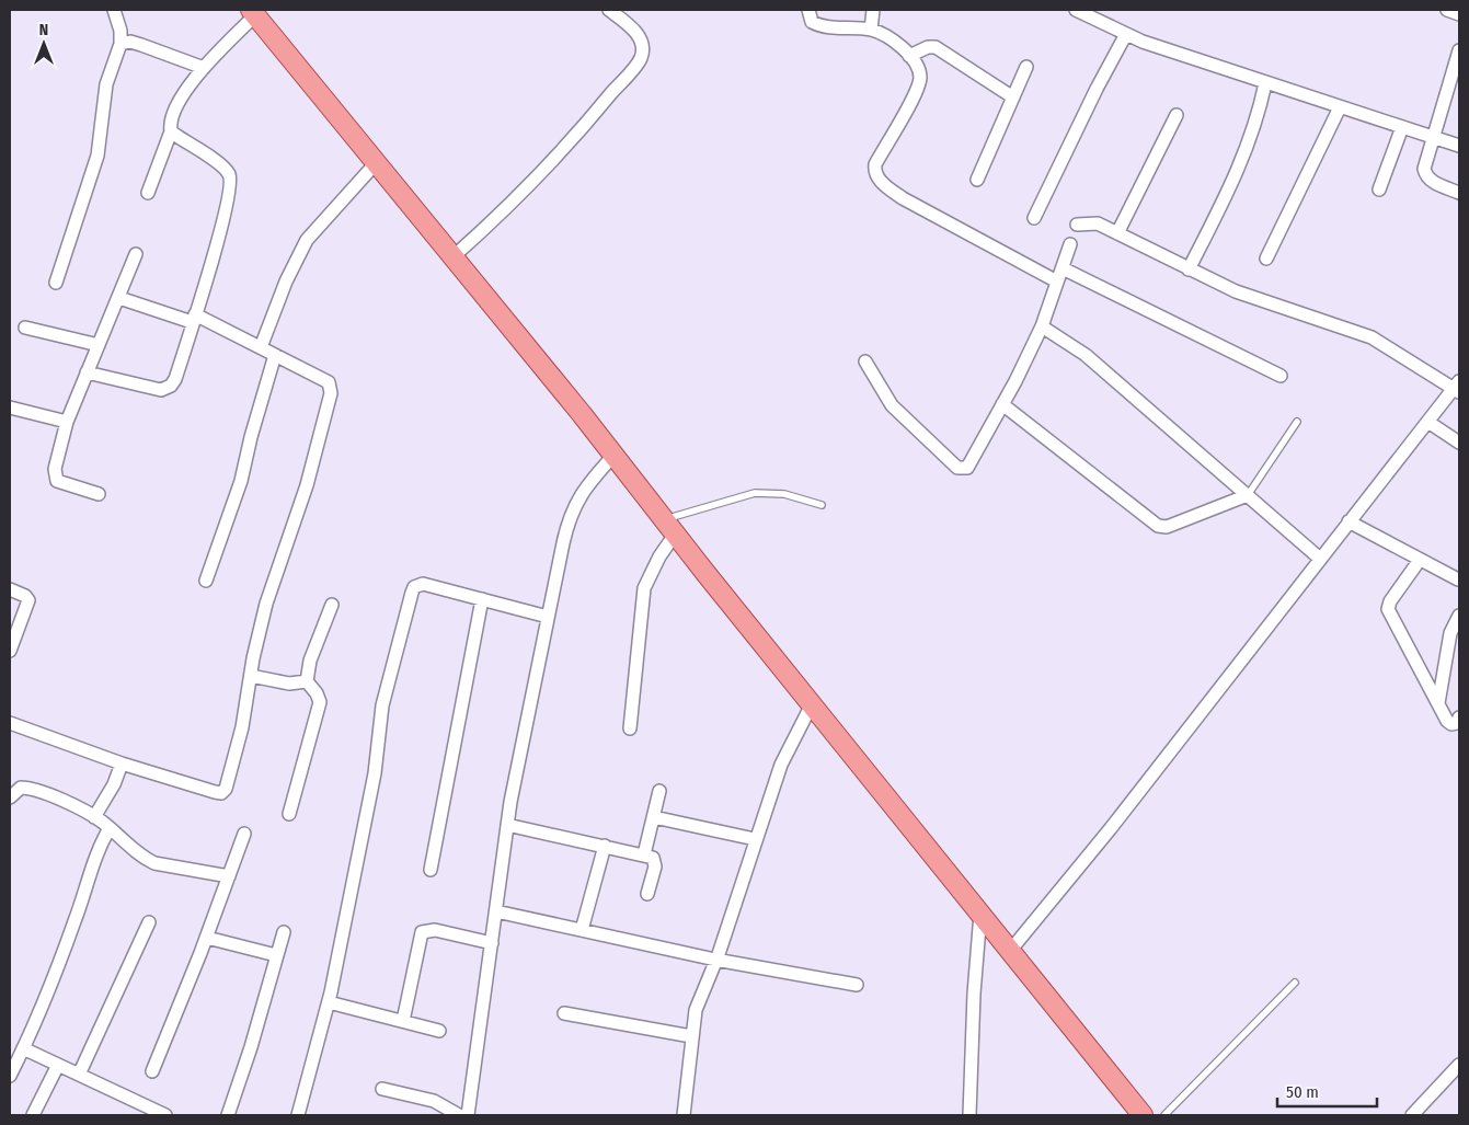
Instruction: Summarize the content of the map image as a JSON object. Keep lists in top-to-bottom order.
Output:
{
  "scale_bar": "50 m",
  "north": "top"
}
